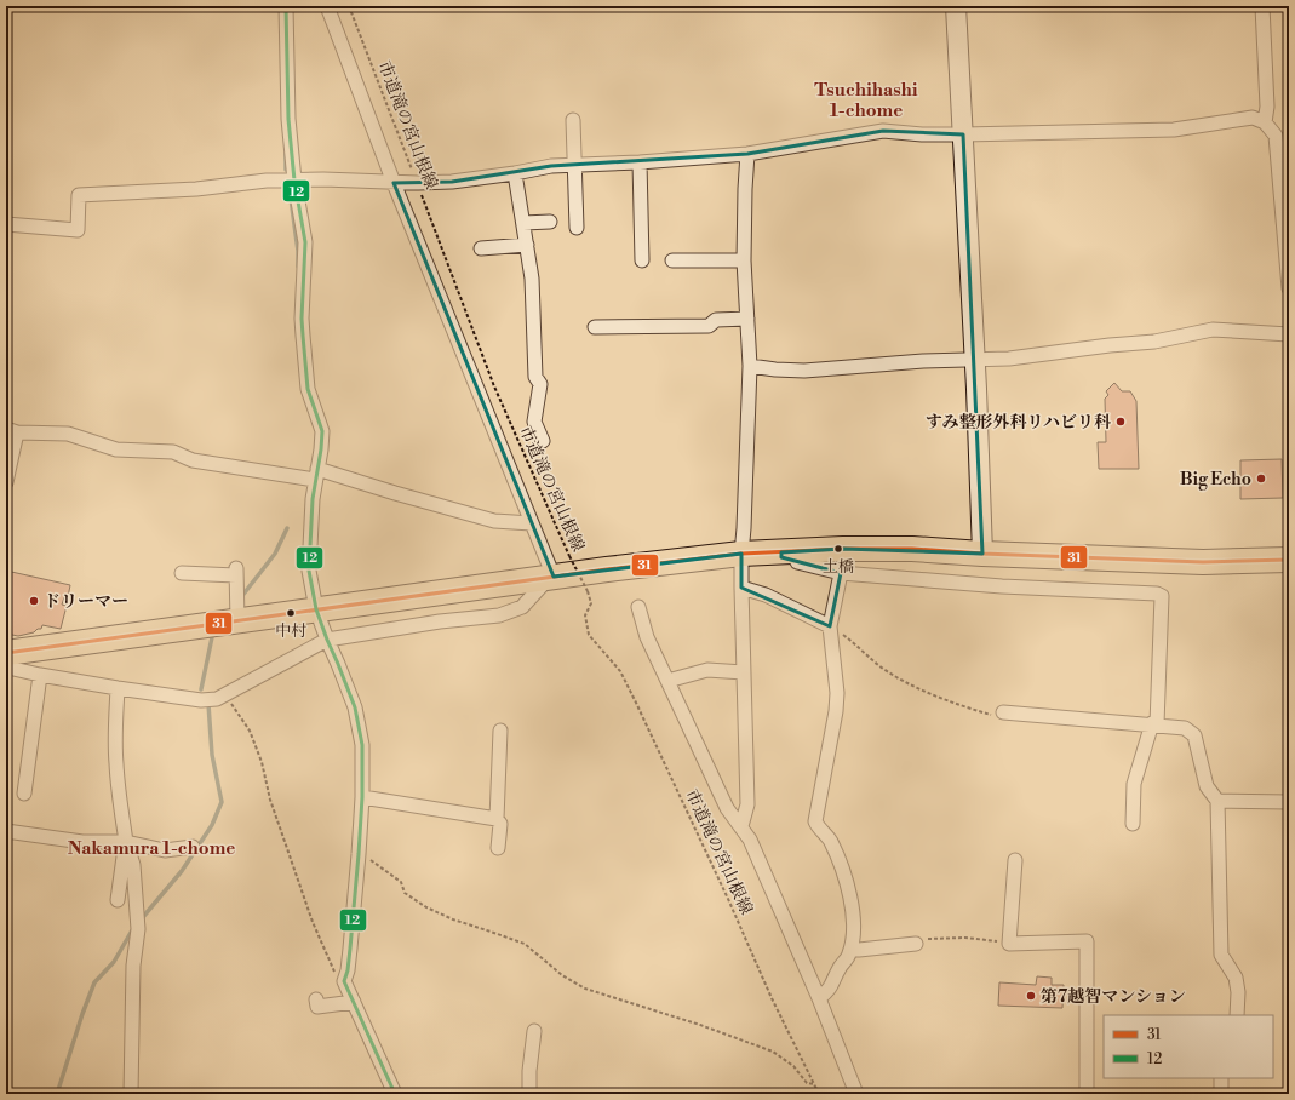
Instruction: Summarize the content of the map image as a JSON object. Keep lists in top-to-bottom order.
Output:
{
  "streets": {
    "path": ["市道滝の宮山根線"]
  },
  "districts": ["Tsuchihashi 1-chome", "Nakamura 1-chome"],
  "places": [
    "すみ整形外科リハビリ科",
    "Big Echo",
    "土橋",
    "ドリーマー",
    "中村",
    "第7越智マンション"
  ],
  "lines": ["transit line 12", "transit line 31"],
  "legend": ["31", "12"]
}
